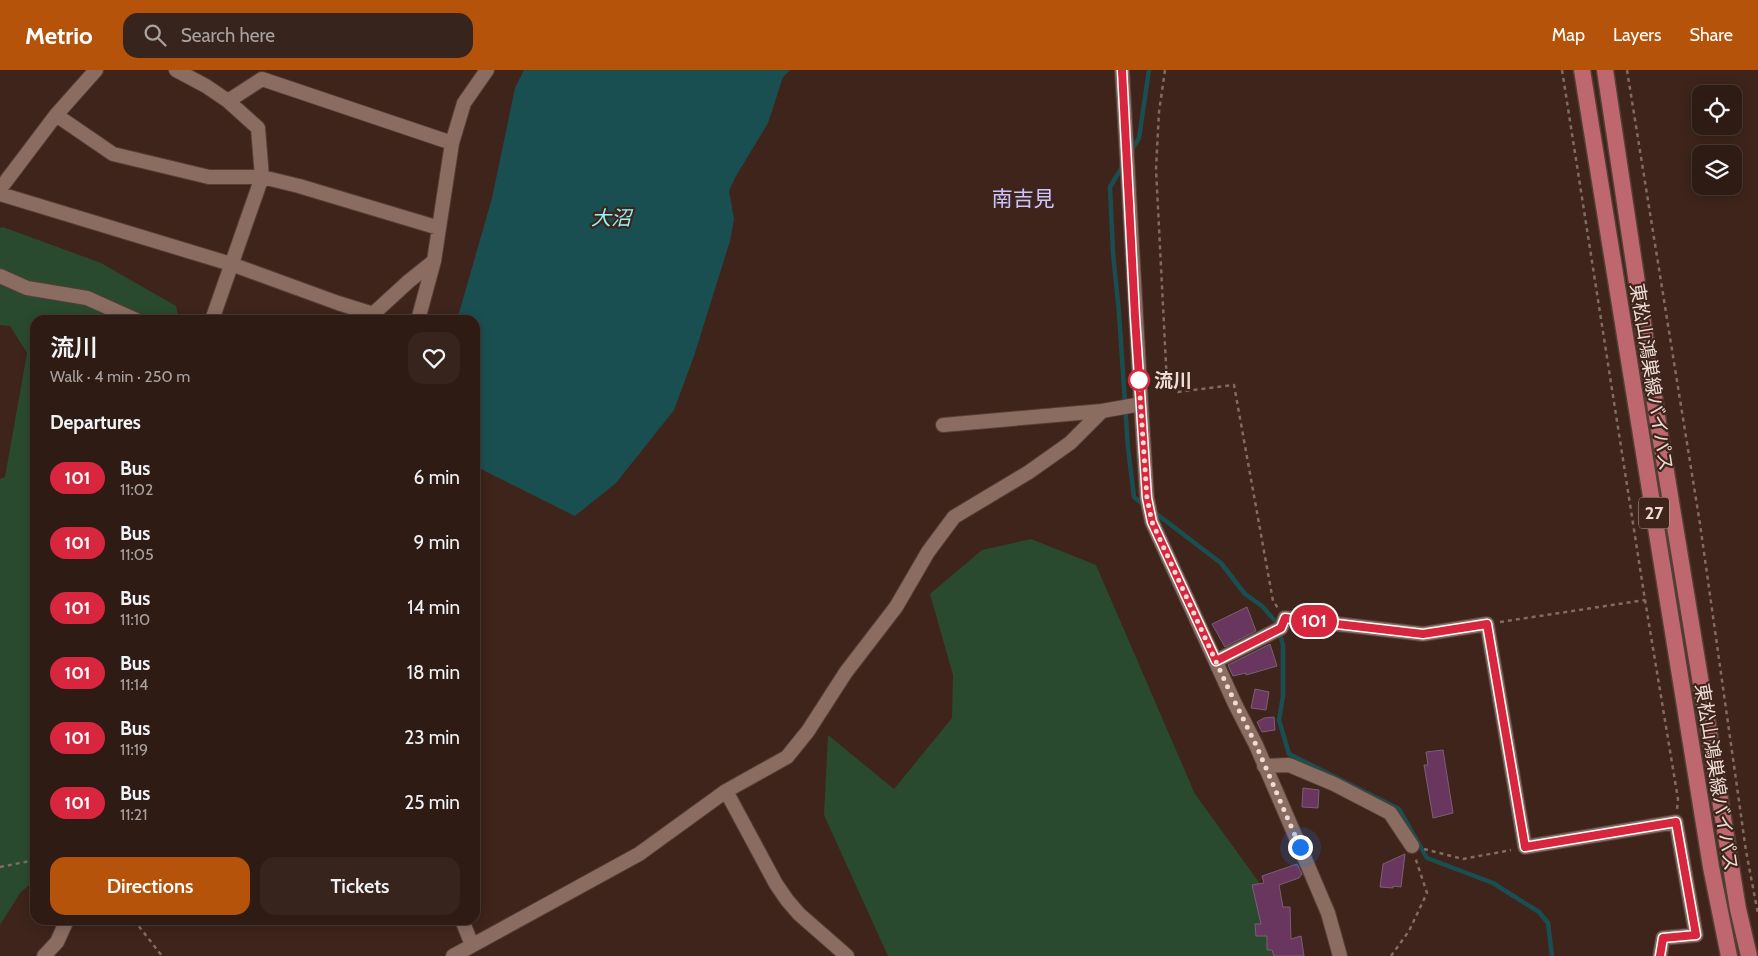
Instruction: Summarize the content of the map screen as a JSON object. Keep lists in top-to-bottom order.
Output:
{
  "streets": {
    "main road": ["東松山鴻巣線バイパス", "27"]
  },
  "districts": ["南吉見"],
  "water": ["大沼"],
  "places": ["流川"],
  "lines": ["bus line 101"],
  "page": {
    "header": "Metrio",
    "search": "Search here",
    "nav": ["Map", "Layers", "Share"],
    "on_map": "101",
    "heading": [
      ["流川", "Walk · 4 min · 250 m"],
      "Departures"
    ],
    "list": [
      {
        "mark": "101",
        "name": "Bus",
        "note": "11:02",
        "value": "6 min"
      },
      {
        "mark": "101",
        "name": "Bus",
        "note": "11:05",
        "value": "9 min"
      },
      {
        "mark": "101",
        "name": "Bus",
        "note": "11:10",
        "value": "14 min"
      },
      {
        "mark": "101",
        "name": "Bus",
        "note": "11:14",
        "value": "18 min"
      },
      {
        "mark": "101",
        "name": "Bus",
        "note": "11:19",
        "value": "23 min"
      },
      {
        "mark": "101",
        "name": "Bus",
        "note": "11:21",
        "value": "25 min"
      }
    ],
    "buttons": ["Directions", "Tickets"]
  }
}
